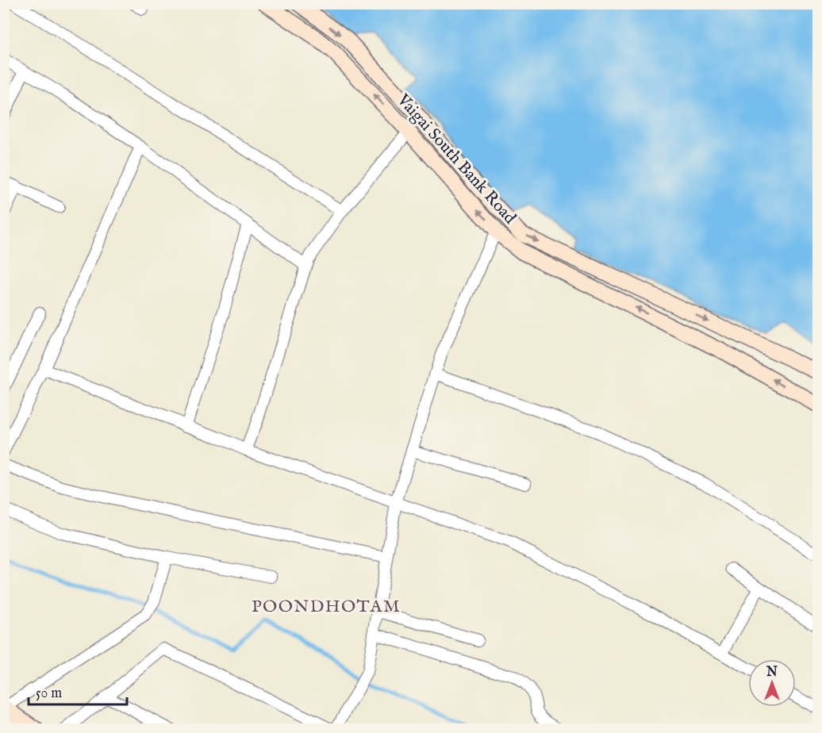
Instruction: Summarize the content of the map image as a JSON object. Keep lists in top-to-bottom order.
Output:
{
  "streets": {
    "street": ["Vaigai South Bank Road"]
  },
  "districts": ["POONDHOTAM"],
  "scale_bar": "50 m",
  "north": "top"
}
